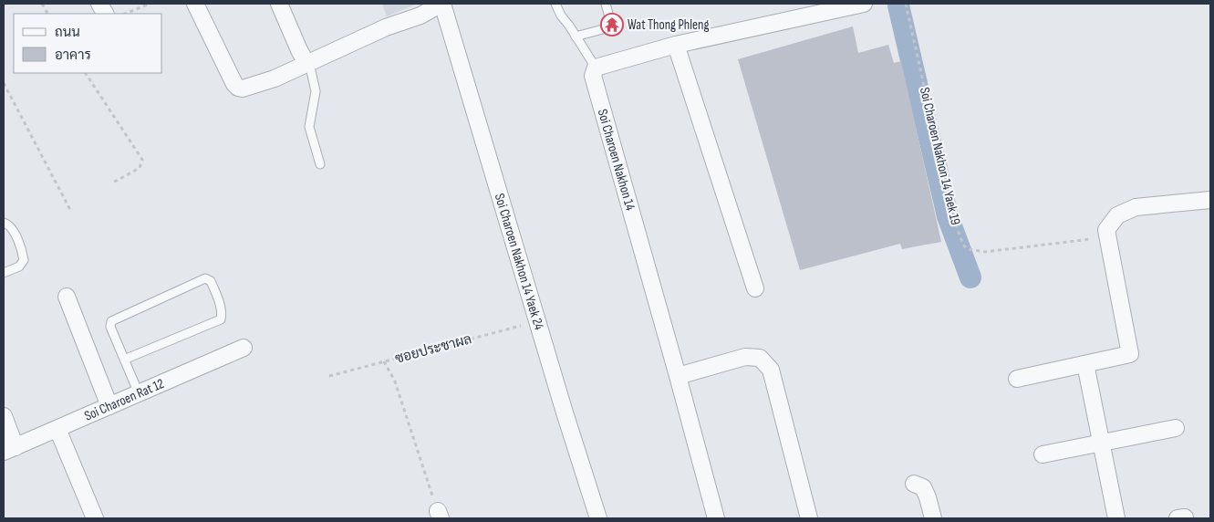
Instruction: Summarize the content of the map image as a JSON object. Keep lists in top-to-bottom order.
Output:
{
  "streets": {
    "street": ["Soi Charoen Nakhon 14", "Soi Charoen Nakhon 14 Yaek 24", "Soi Charoen Rat 12"],
    "path": ["Soi Charoen Nakhon 14 Yaek 19", "ซอยประชาผล"]
  },
  "crossings": [
    ["Soi Charoen Nakhon 14 Yaek 24", "ซอยประชาผล"]
  ],
  "places": {
    "temple": ["Wat Thong Phleng"]
  },
  "legend": ["ถนน", "อาคาร"]
}
